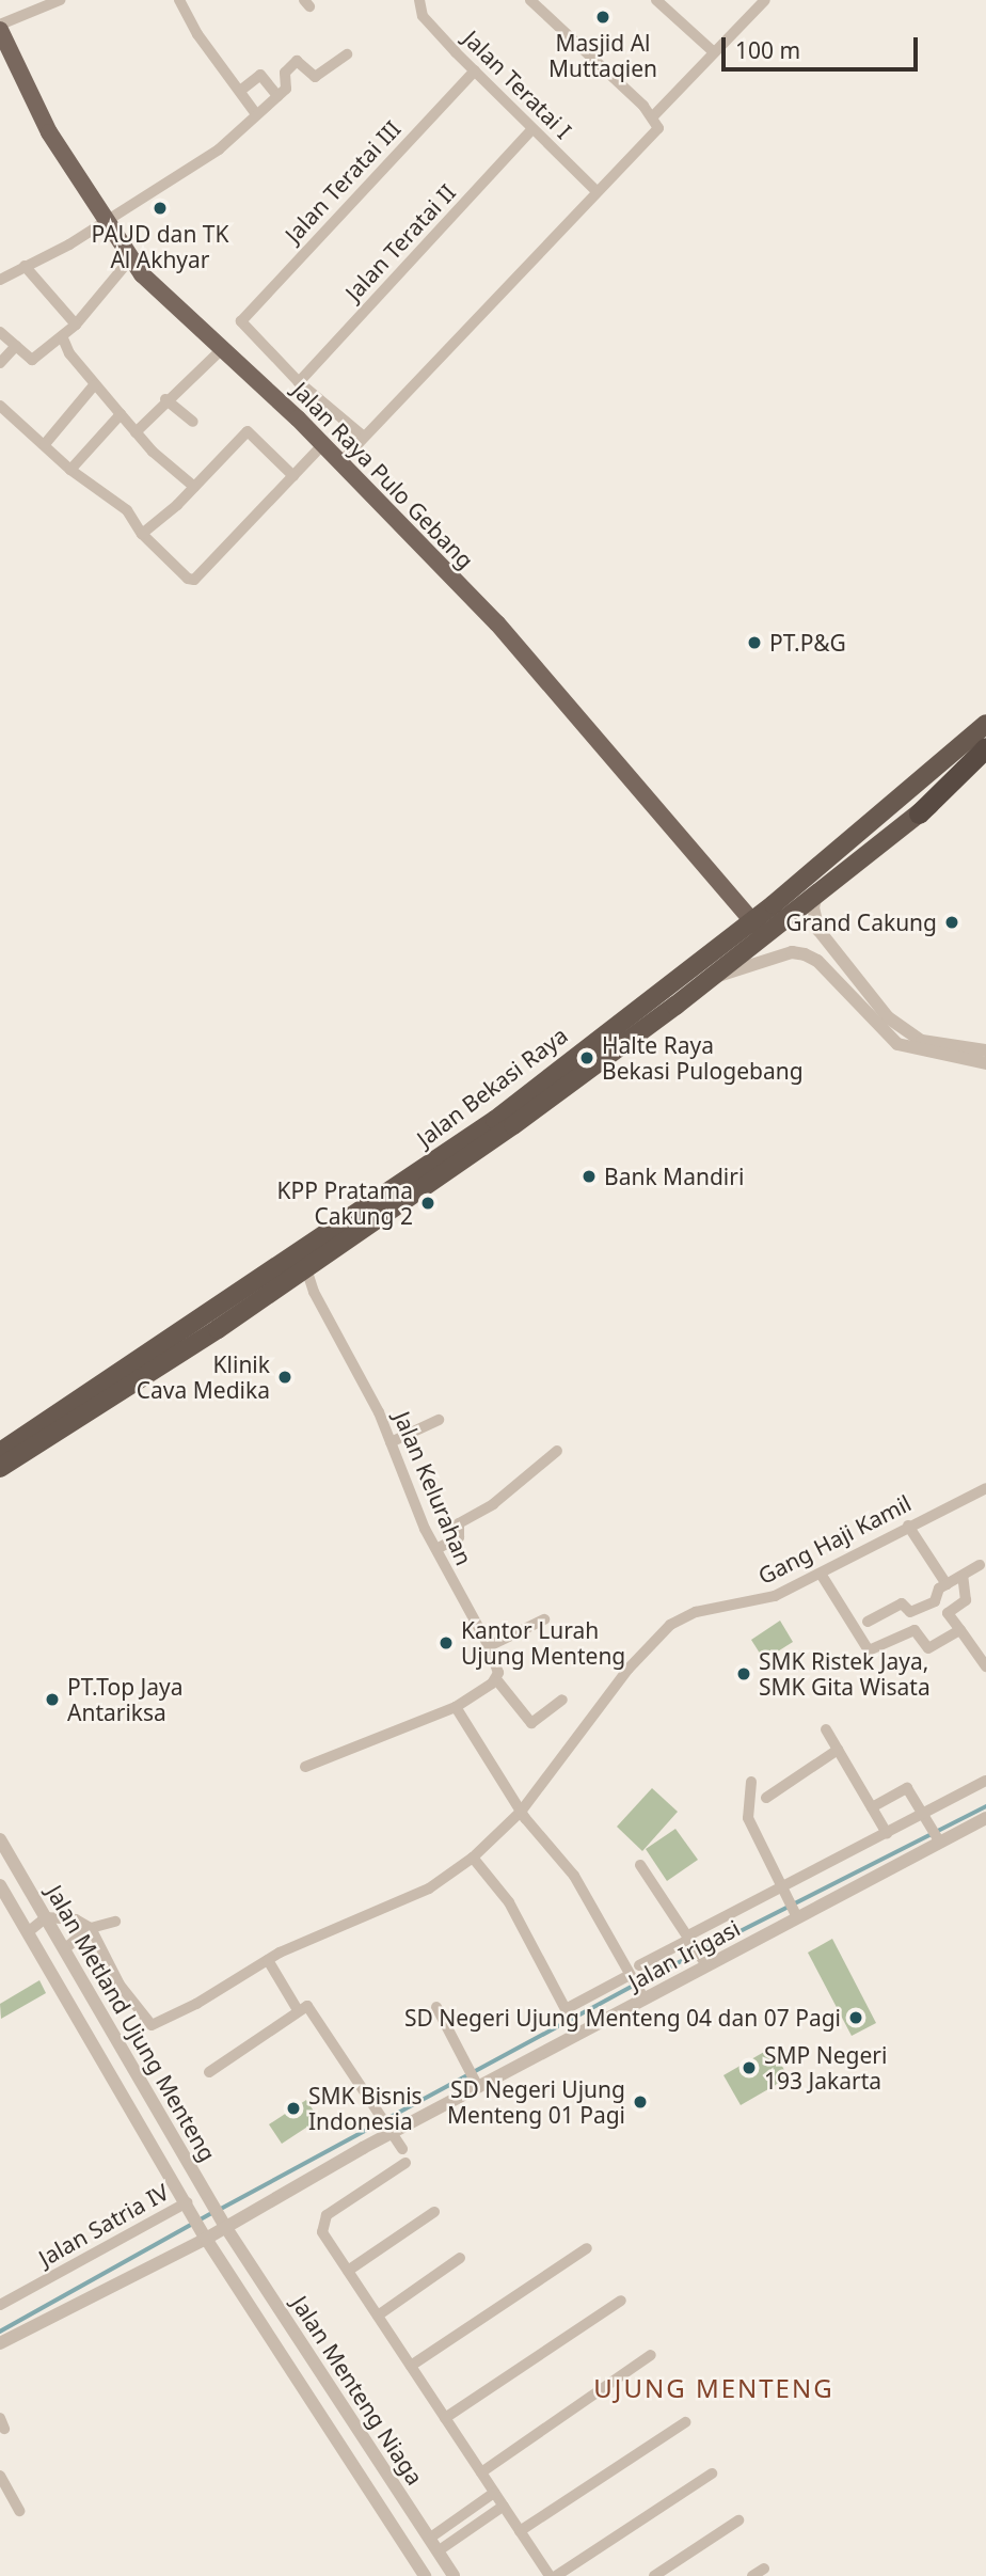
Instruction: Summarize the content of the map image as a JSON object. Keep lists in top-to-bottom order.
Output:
{
  "streets": {
    "highway": ["Jalan Bekasi Raya"],
    "main road": ["Jalan Raya Pulo Gebang"],
    "street": [
      "Jalan Teratai I",
      "Jalan Teratai III",
      "Jalan Teratai II",
      "Jalan Kelurahan",
      "Gang Haji Kamil",
      "Jalan Irigasi",
      "Jalan Metland Ujung Menteng",
      "Jalan Satria IV",
      "Jalan Menteng Niaga"
    ]
  },
  "crossings": [
    ["Jalan Teratai I", "Jalan Teratai III"],
    ["Jalan Teratai I", "Jalan Teratai II"],
    ["Jalan Teratai III", "Jalan Teratai II"],
    ["Jalan Raya Pulo Gebang", "Jalan Bekasi Raya"],
    ["Jalan Bekasi Raya", "Jalan Kelurahan"],
    ["Jalan Irigasi", "Jalan Metland Ujung Menteng"],
    ["Jalan Irigasi", "Jalan Menteng Niaga"],
    ["Jalan Metland Ujung Menteng", "Jalan Satria IV"],
    ["Jalan Metland Ujung Menteng", "Jalan Menteng Niaga"]
  ],
  "districts": ["UJUNG MENTENG"],
  "places": [
    "Masjid Al Muttaqien",
    "PAUD dan TK Al Akhyar",
    "PT.P&G",
    "Grand Cakung",
    "Halte Raya Bekasi Pulogebang",
    "Bank Mandiri",
    "KPP Pratama Cakung 2",
    "Klinik Cava Medika",
    "Kantor Lurah Ujung Menteng",
    "SMK Ristek Jaya, SMK Gita Wisata",
    "PT.Top Jaya Antariksa",
    "SD Negeri Ujung Menteng 04 dan 07 Pagi",
    "SMP Negeri 193 Jakarta",
    "SD Negeri Ujung Menteng 01 Pagi",
    "SMK Bisnis Indonesia"
  ],
  "scale_bar": "100 m"
}
